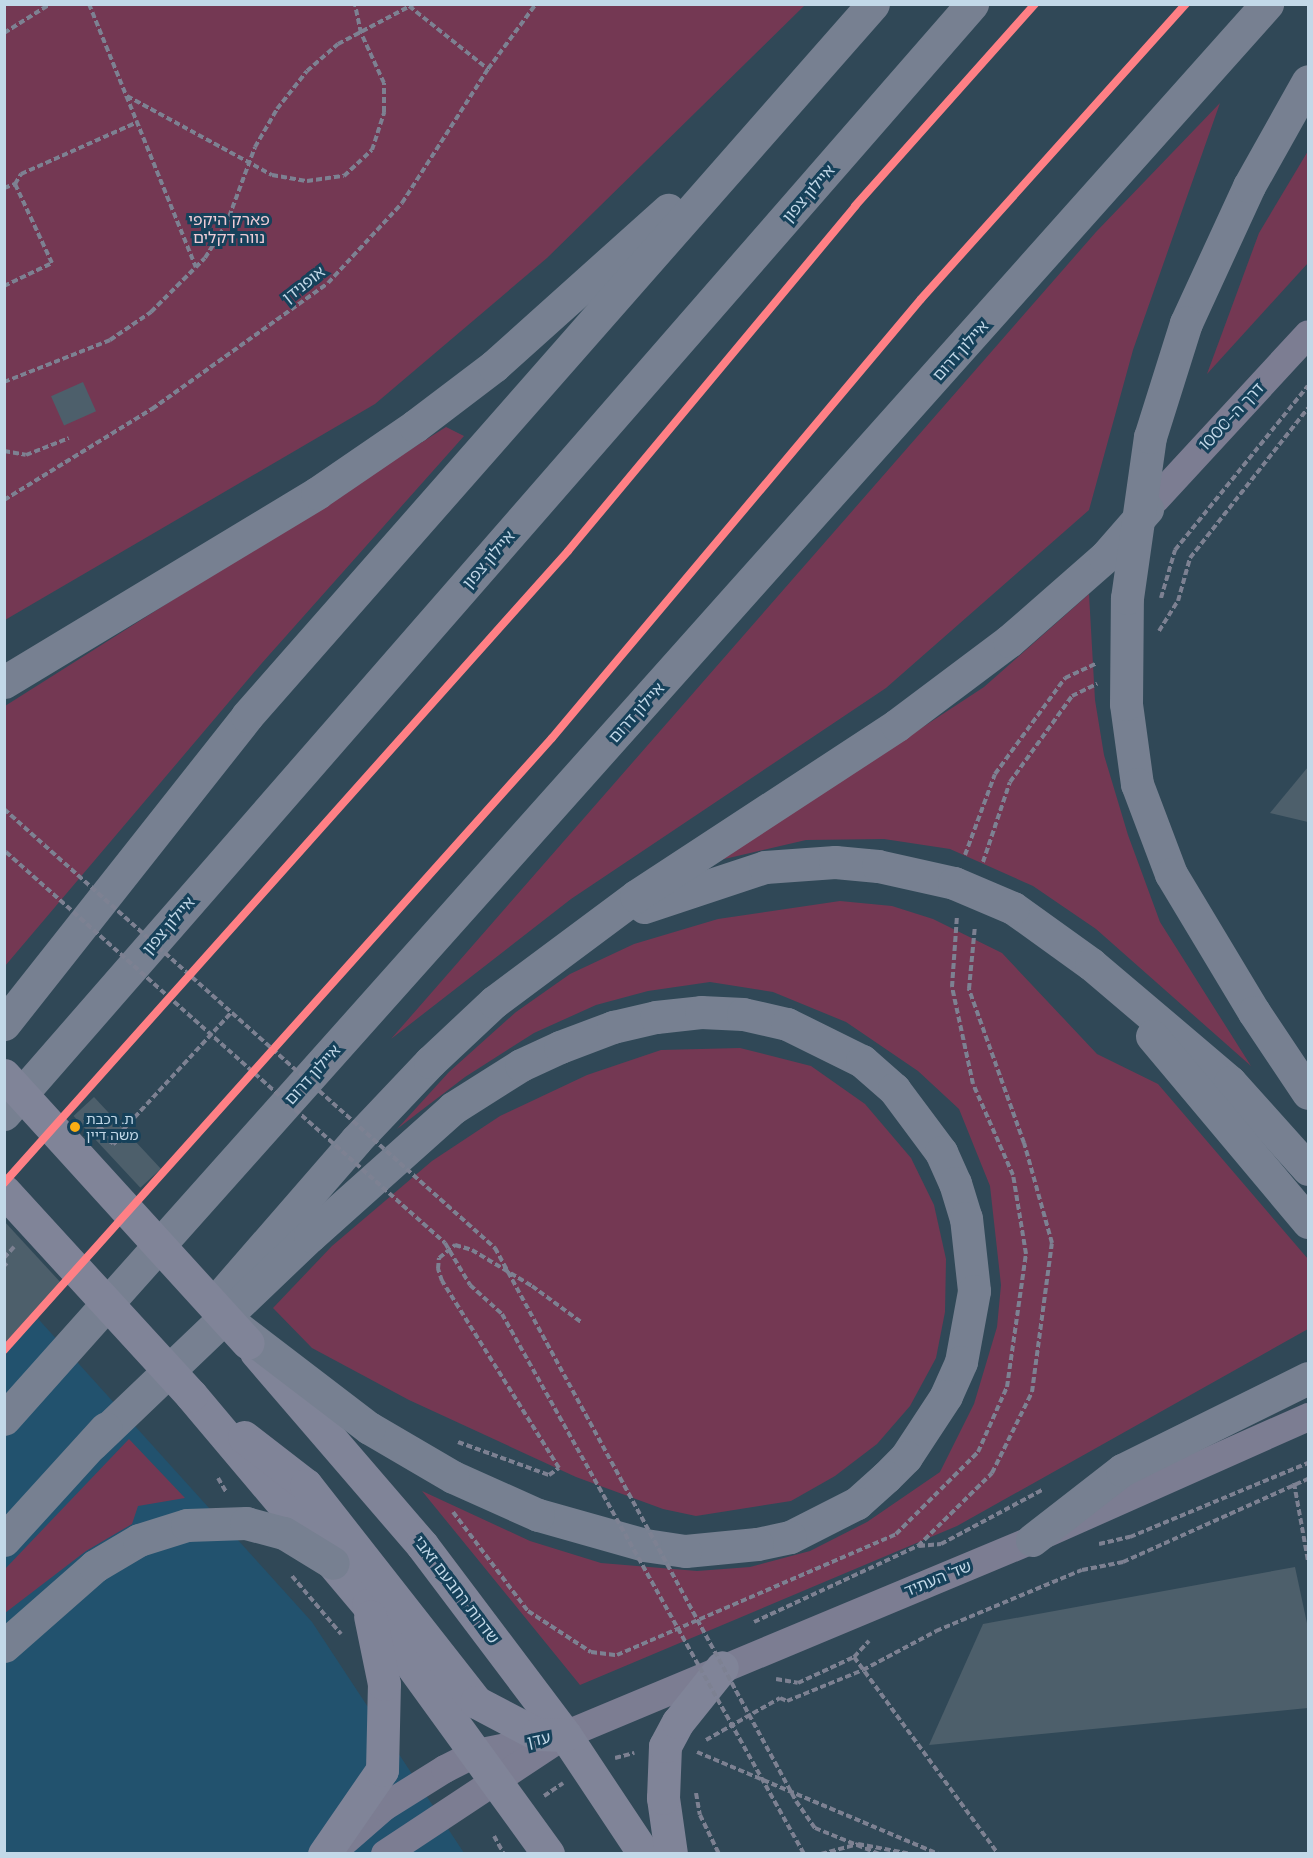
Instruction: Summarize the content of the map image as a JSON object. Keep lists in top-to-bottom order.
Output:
{
  "streets": {
    "highway": ["איילון צפון", "איילון דרום"],
    "main road": ["שדרות רחבעם זאבי"],
    "street": ["דרך ה-1000", "שד' העתיד", "עדן"],
    "path": ["אופנידן"]
  },
  "crossings": [
    ["שד' העתיד", "שדרות רחבעם זאבי"],
    ["שד' העתיד", "עדן"],
    ["שדרות רחבעם זאבי", "עדן"]
  ],
  "parks": ["פארק היקפי נווה דקלים"],
  "places": ["ת. רכבת משה דיין"]
}
